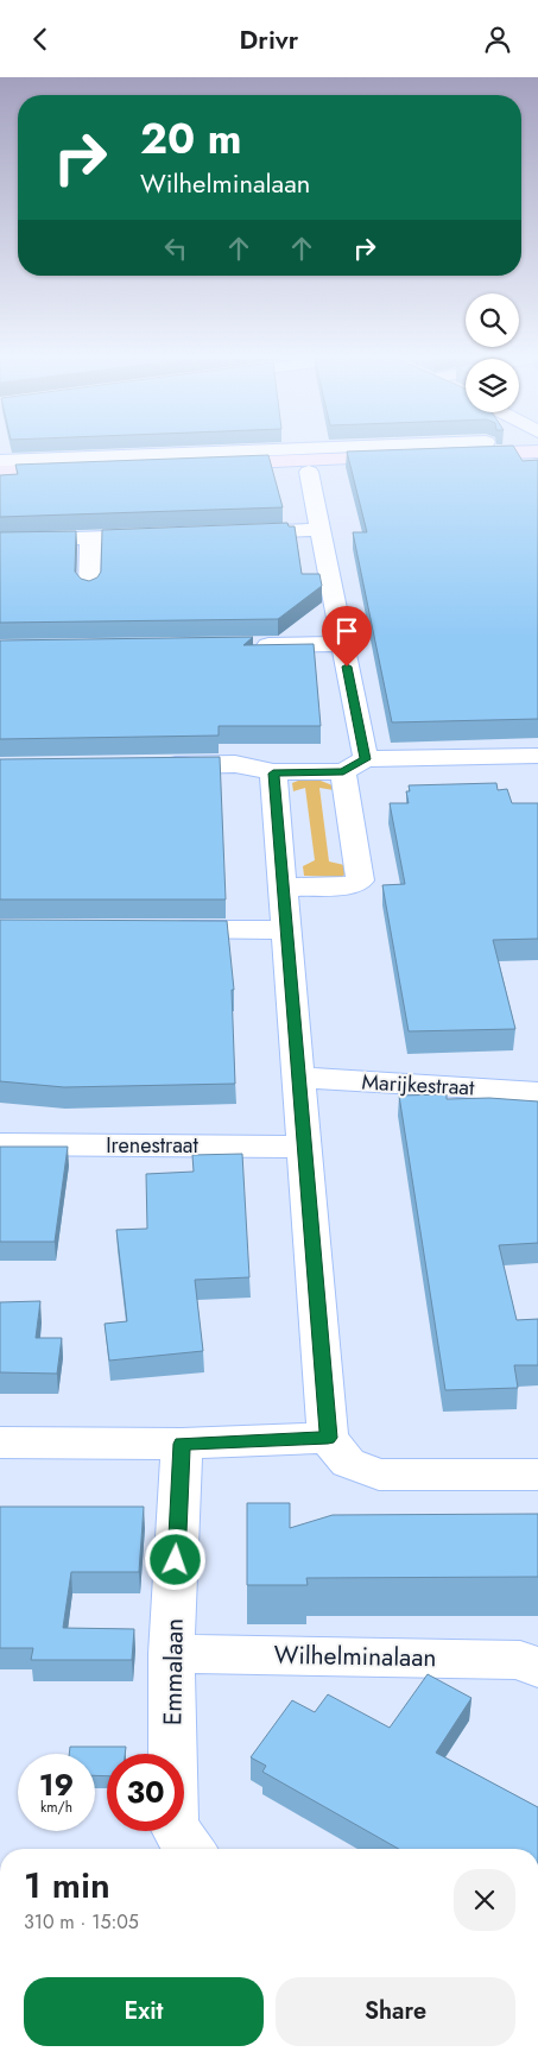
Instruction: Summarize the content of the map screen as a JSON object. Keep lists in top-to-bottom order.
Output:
{
  "streets": {
    "street": [
      "Marijkestraat",
      "Irenestraat",
      "Wilhelminalaan",
      "Emmalaan"
    ]
  },
  "crossings": [
    ["Wilhelminalaan", "Emmalaan"]
  ],
  "page": {
    "header": "Drivr",
    "turn": ["20 m", "Wilhelminalaan"],
    "speed": "19 km/h",
    "limit": "30",
    "heading": ["1 min", "310 m · 15:05"],
    "buttons": ["Exit", "Share"]
  }
}
